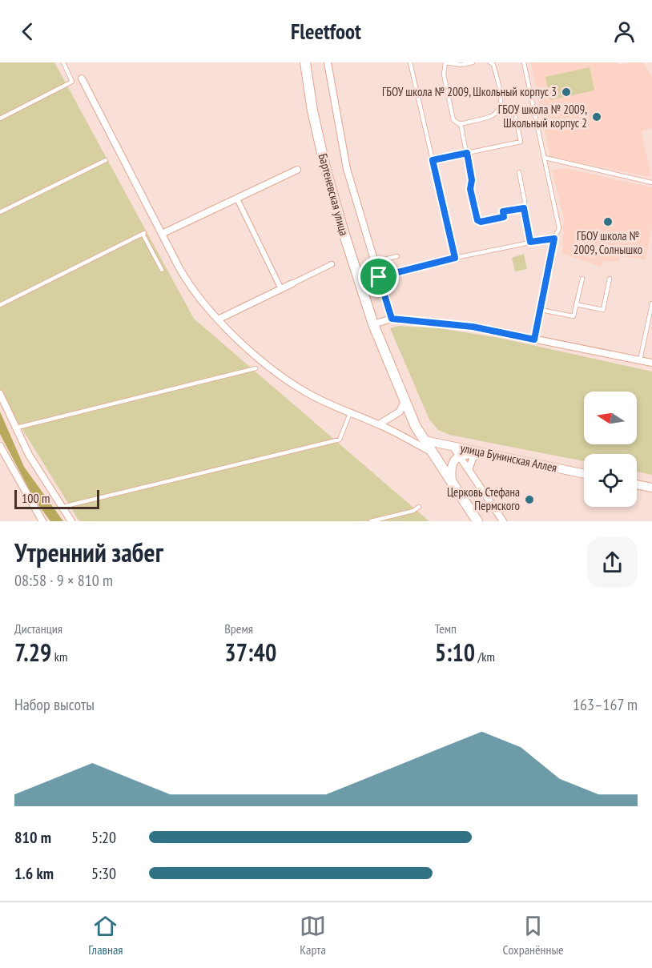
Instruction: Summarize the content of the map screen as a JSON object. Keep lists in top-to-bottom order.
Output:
{
  "streets": {
    "main road": ["Бартеневская улица"],
    "street": ["улица Бунинская Аллея"]
  },
  "crossings": [
    ["Бартеневская улица", "улица Бунинская Аллея"]
  ],
  "places": [
    "ГБОУ школа № 2009, Школьный корпус 3",
    "ГБОУ школа № 2009, Школьный корпус 2",
    "ГБОУ школа № 2009, Солнышко",
    "Церковь Стефана Пермского"
  ],
  "scale_bar": "100 m",
  "north": "left",
  "page": {
    "header": "Fleetfoot",
    "scale": "100 m",
    "heading": ["Утренний забег", "08:58 · 9 × 810 m"],
    "stats": [
      ["Дистанция", "7.29 km"],
      ["Время", "37:40"],
      ["Темп", "5:10 /km"]
    ],
    "chart": ["Набор высоты", "163–167 m"],
    "list": [
      {
        "name": "810 m",
        "note": "5:20"
      },
      {
        "name": "1.6 km",
        "note": "5:30"
      }
    ],
    "tabs": ["Главная", "Карта", "Сохранённые"]
  }
}
